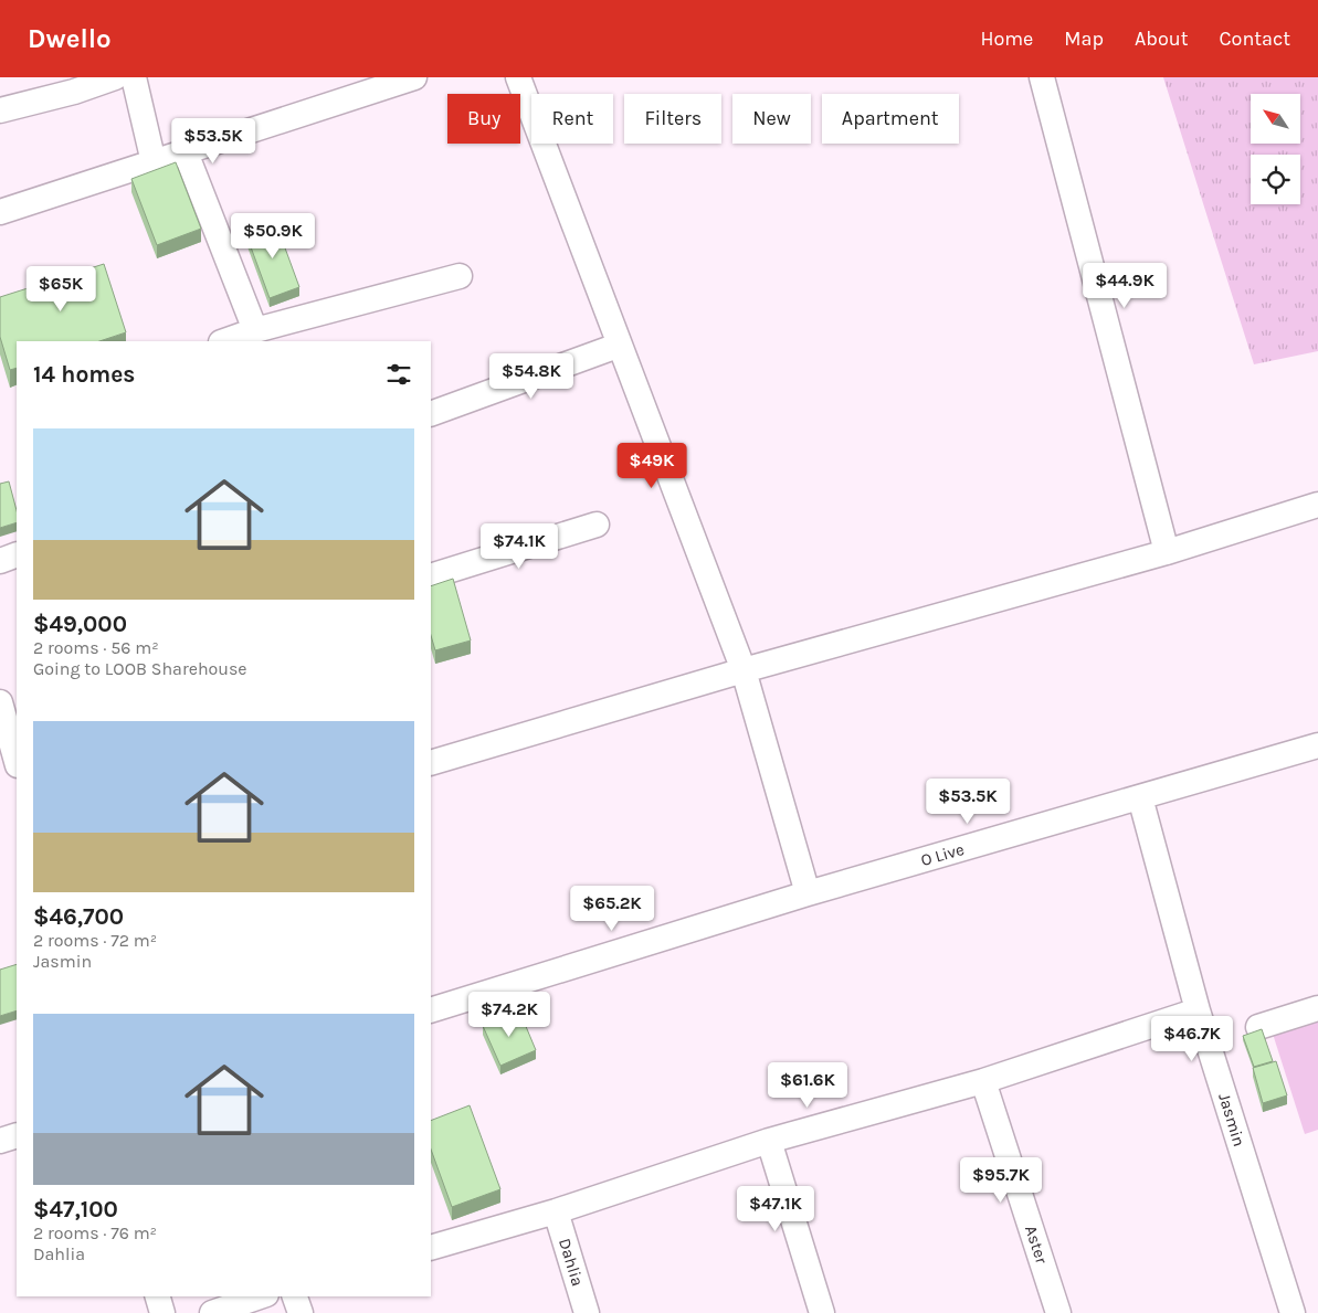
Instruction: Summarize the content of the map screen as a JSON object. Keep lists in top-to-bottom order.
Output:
{
  "streets": {
    "street": [
      "O Live",
      "Jasmin",
      "Aster",
      "Dahlia"
    ]
  },
  "crossings": [
    ["O Live", "Jasmin"]
  ],
  "north": "top left",
  "page": {
    "header": "Dwello",
    "nav": [
      "Home",
      "Map",
      "About",
      "Contact"
    ],
    "chip": [
      "Buy",
      "Rent",
      "Filters",
      "New",
      "Apartment"
    ],
    "price": [
      "$53.5K",
      "$50.9K",
      "$44.9K",
      "$65K",
      "$54.8K",
      "$49K",
      "$74.1K",
      "$53.5K",
      "$65.2K",
      "$74.2K",
      "$46.7K",
      "$61.6K",
      "$95.7K",
      "$47.1K"
    ],
    "heading": "14 homes",
    "list": [
      {
        "name": "$49,000",
        "note": "2 rooms · 56 m² · Going to LOOB Sharehouse"
      },
      {
        "name": "$46,700",
        "note": "2 rooms · 72 m² · Jasmin"
      },
      {
        "name": "$47,100",
        "note": "2 rooms · 76 m² · Dahlia"
      }
    ]
  }
}
